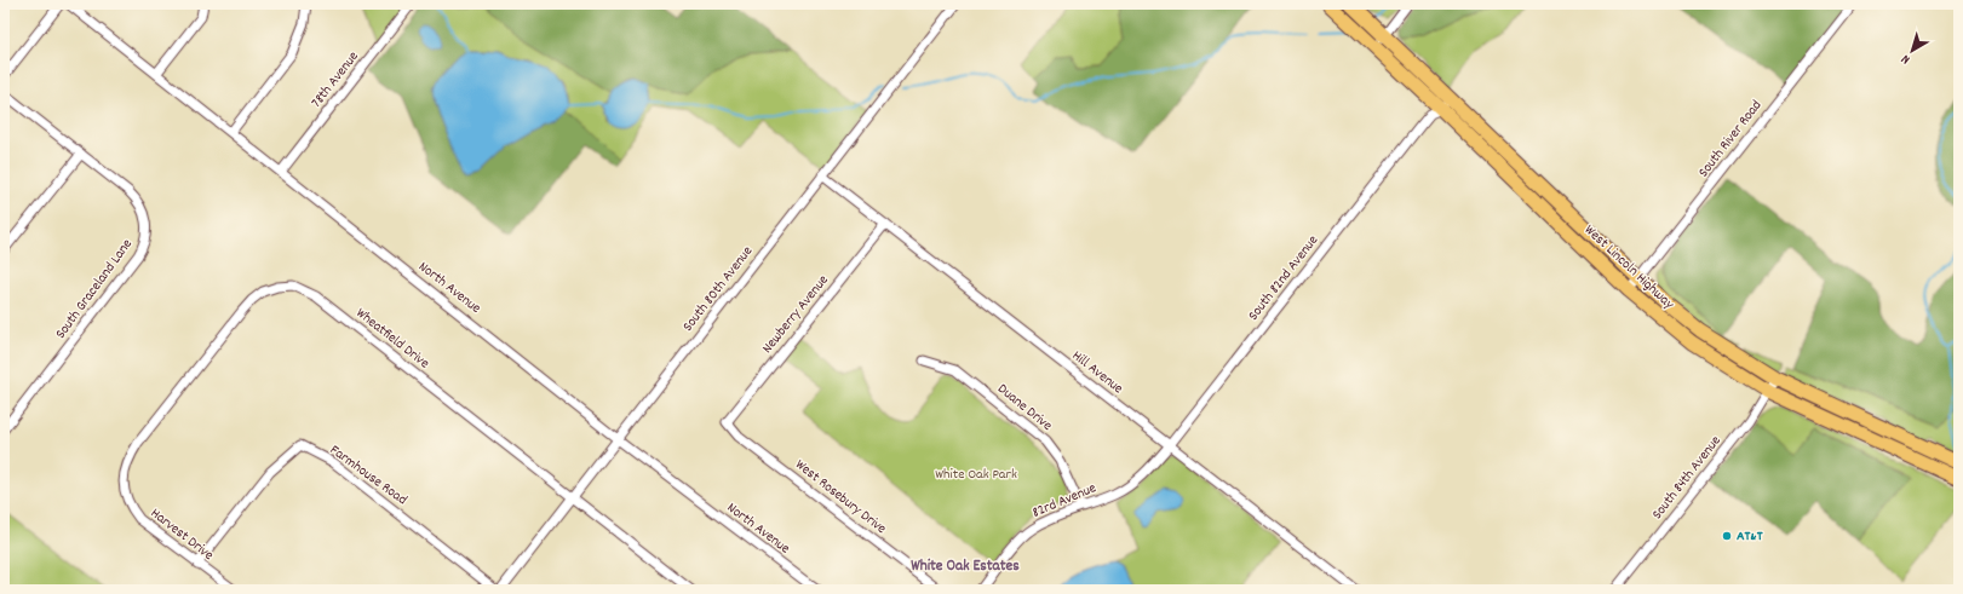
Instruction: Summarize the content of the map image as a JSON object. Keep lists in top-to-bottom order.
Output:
{
  "streets": {
    "main road": ["West Lincoln Highway"],
    "street": [
      "78th Avenue",
      "South River Road",
      "South 82nd Avenue",
      "North Avenue",
      "South Graceland Lane",
      "South 80th Avenue",
      "Newberry Avenue",
      "Wheatfield Drive",
      "Hill Avenue",
      "Duane Drive",
      "Farmhouse Road",
      "South 84th Avenue",
      "West Rosebury Drive",
      "82rd Avenue",
      "Harvest Drive"
    ]
  },
  "crossings": [
    ["78th Avenue", "North Avenue"],
    ["South River Road", "West Lincoln Highway"],
    ["West Lincoln Highway", "South 82nd Avenue"],
    ["West Lincoln Highway", "South 84th Avenue"],
    ["South 82nd Avenue", "Hill Avenue"],
    ["South 82nd Avenue", "82rd Avenue"],
    ["North Avenue", "South 80th Avenue"],
    ["South 80th Avenue", "Wheatfield Drive"],
    ["South 80th Avenue", "Hill Avenue"],
    ["South 80th Avenue", "Farmhouse Road"],
    ["Newberry Avenue", "Hill Avenue"],
    ["Newberry Avenue", "West Rosebury Drive"],
    ["Wheatfield Drive", "Harvest Drive"],
    ["Hill Avenue", "82rd Avenue"],
    ["Duane Drive", "82rd Avenue"],
    ["Farmhouse Road", "Harvest Drive"]
  ],
  "districts": ["White Oak Estates"],
  "parks": ["White Oak Park"],
  "places": ["AT&T"],
  "north": "bottom left"
}
